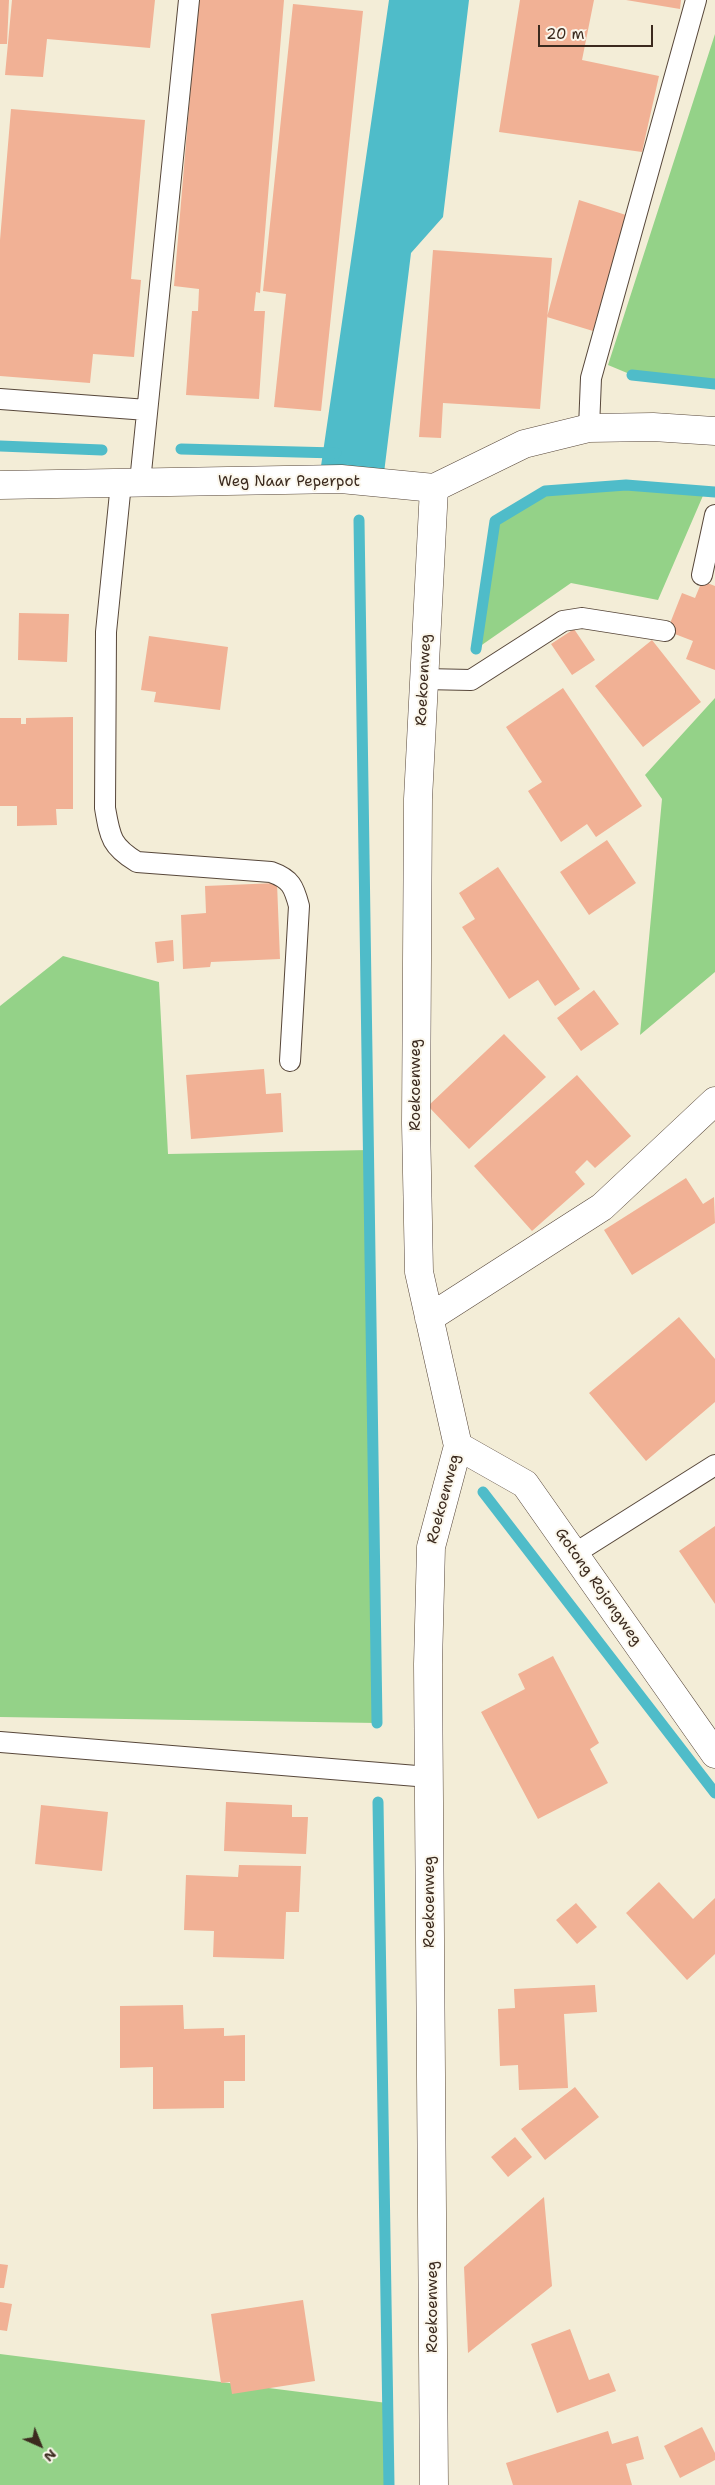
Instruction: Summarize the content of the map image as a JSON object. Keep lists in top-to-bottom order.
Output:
{
  "streets": {
    "street": ["Weg Naar Peperpot", "Roekoenweg", "Gotong Rojongweg"]
  },
  "crossings": [
    ["Weg Naar Peperpot", "Roekoenweg"],
    ["Roekoenweg", "Gotong Rojongweg"]
  ],
  "scale_bar": "20 m",
  "north": "bottom right"
}
